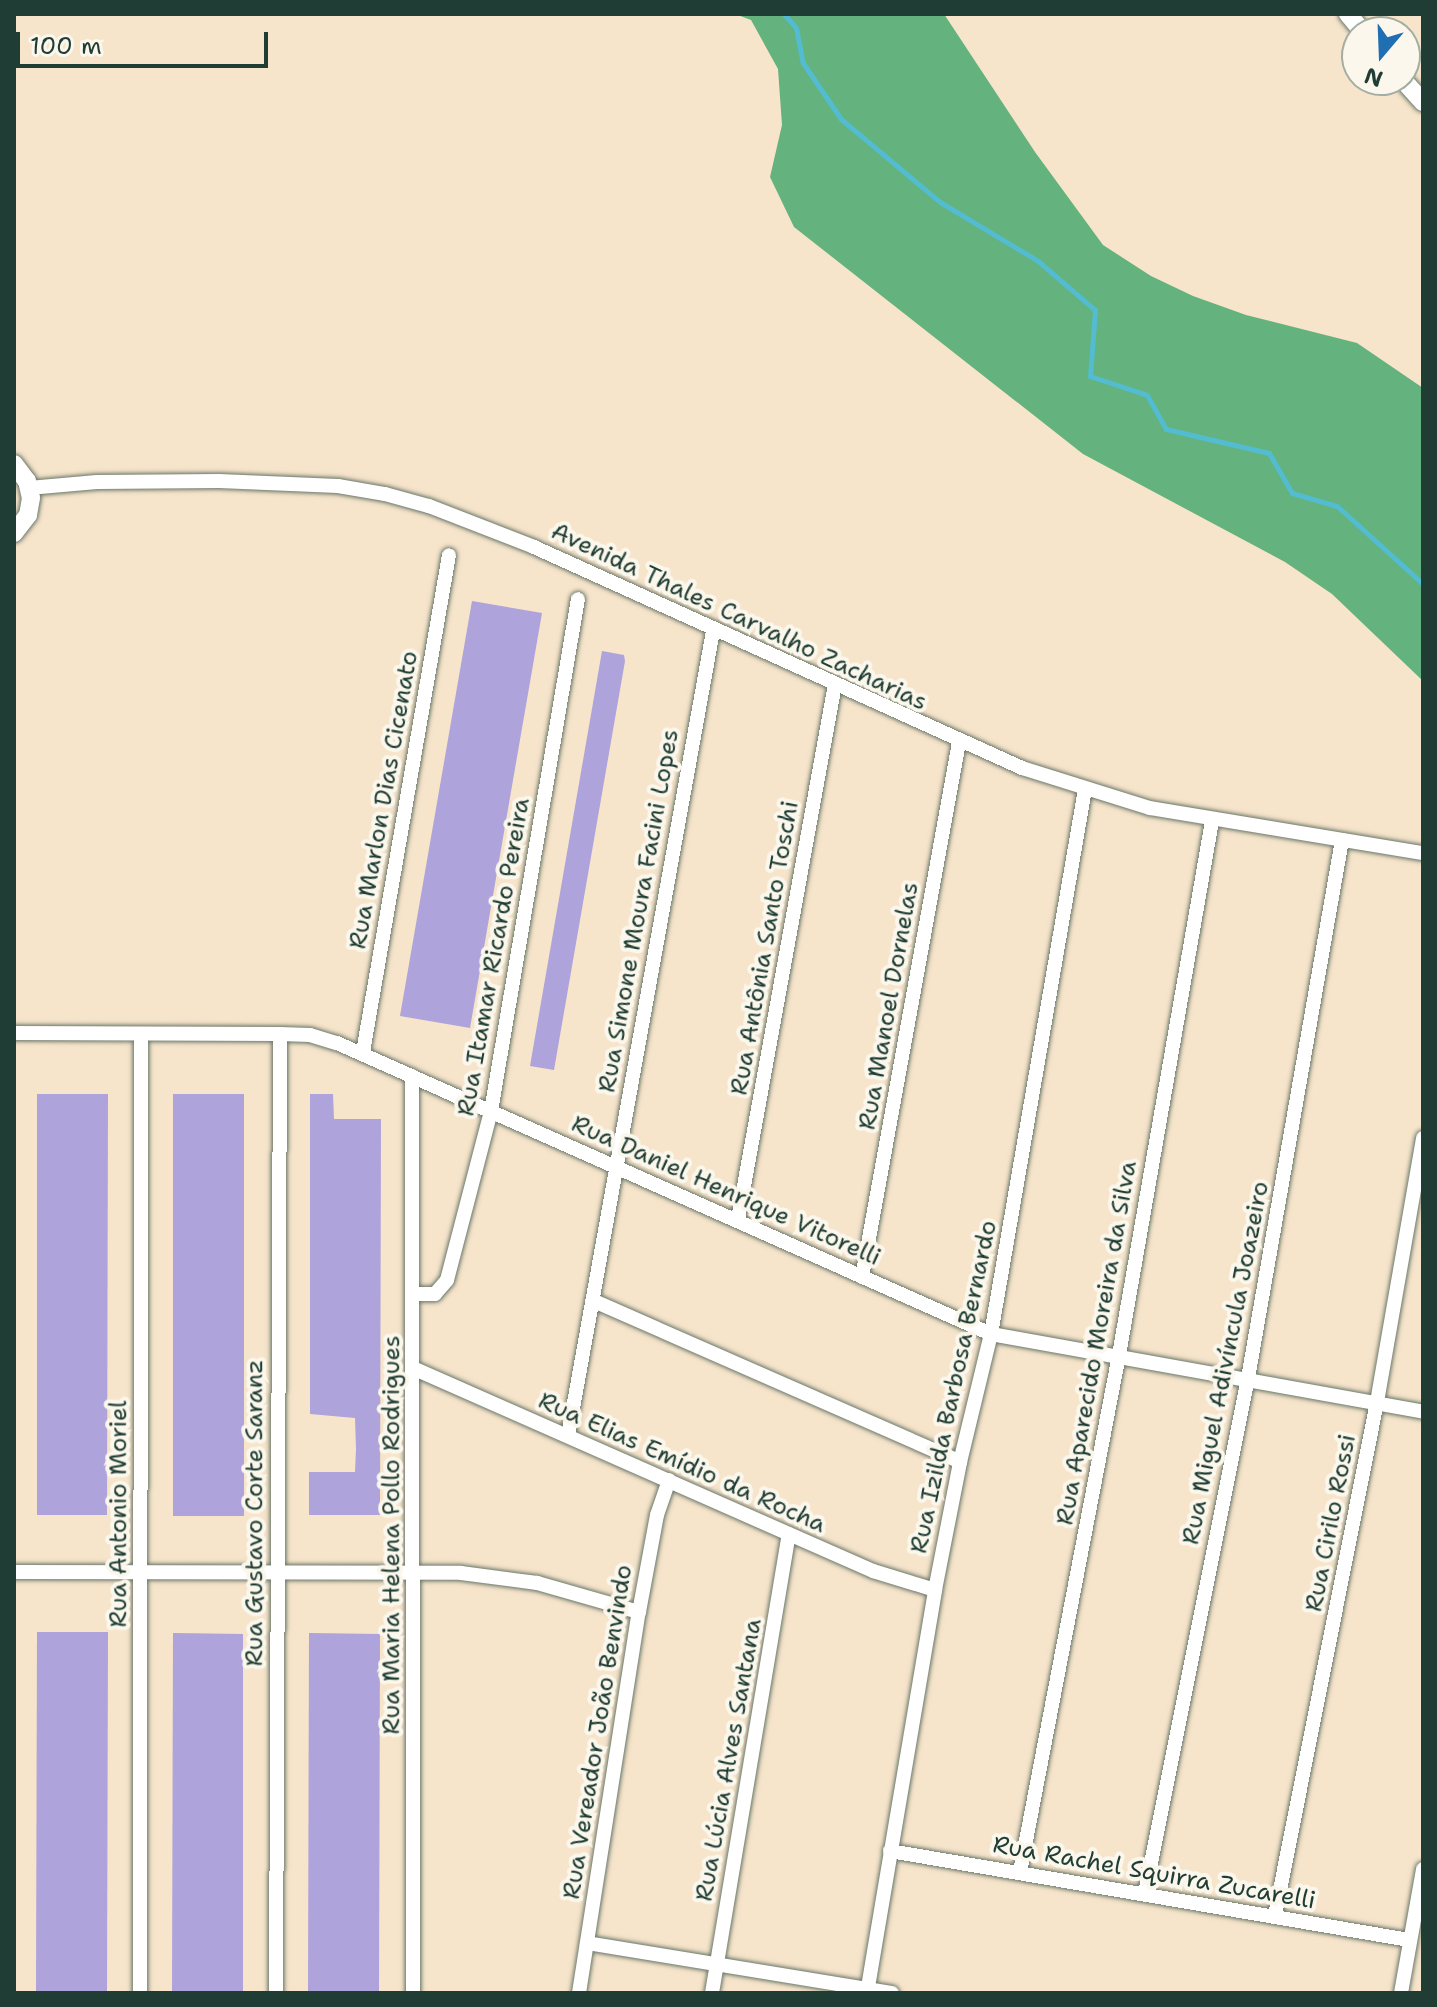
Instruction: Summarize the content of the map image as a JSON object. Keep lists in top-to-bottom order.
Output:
{
  "streets": {
    "street": [
      "Avenida Thales Carvalho Zacharias",
      "Rua Marlon Dias Cicenato",
      "Rua Simone Moura Facini Lopes",
      "Rua Antônia Santo Toschi",
      "Rua Itamar Ricardo Pereira",
      "Rua Manoel Dornelas",
      "Rua Daniel Henrique Vitorelli",
      "Rua Aparecido Moreira da Silva",
      "Rua Miguel Adivíncula Joazeiro",
      "Rua Izilda Barbosa Bernardo",
      "Rua Elias Emídio da Rocha",
      "Rua Gustavo Corte Saranz",
      "Rua Antonio Moriel",
      "Rua Cirilo Rossi",
      "Rua Maria Helena Pollo Rodrigues",
      "Rua Vereador João Benvindo",
      "Rua Lúcia Alves Santana",
      "Rua Rachel Squirra Zucarelli"
    ]
  },
  "crossings": [
    ["Avenida Thales Carvalho Zacharias", "Rua Simone Moura Facini Lopes"],
    ["Avenida Thales Carvalho Zacharias", "Rua Antônia Santo Toschi"],
    ["Avenida Thales Carvalho Zacharias", "Rua Manoel Dornelas"],
    ["Avenida Thales Carvalho Zacharias", "Rua Aparecido Moreira da Silva"],
    ["Avenida Thales Carvalho Zacharias", "Rua Miguel Adivíncula Joazeiro"],
    ["Avenida Thales Carvalho Zacharias", "Rua Izilda Barbosa Bernardo"],
    ["Rua Marlon Dias Cicenato", "Rua Daniel Henrique Vitorelli"],
    ["Rua Simone Moura Facini Lopes", "Rua Daniel Henrique Vitorelli"],
    ["Rua Simone Moura Facini Lopes", "Rua Elias Emídio da Rocha"],
    ["Rua Antônia Santo Toschi", "Rua Daniel Henrique Vitorelli"],
    ["Rua Itamar Ricardo Pereira", "Rua Daniel Henrique Vitorelli"],
    ["Rua Itamar Ricardo Pereira", "Rua Maria Helena Pollo Rodrigues"],
    ["Rua Manoel Dornelas", "Rua Daniel Henrique Vitorelli"],
    ["Rua Daniel Henrique Vitorelli", "Rua Aparecido Moreira da Silva"],
    ["Rua Daniel Henrique Vitorelli", "Rua Miguel Adivíncula Joazeiro"],
    ["Rua Daniel Henrique Vitorelli", "Rua Izilda Barbosa Bernardo"],
    ["Rua Daniel Henrique Vitorelli", "Rua Gustavo Corte Saranz"],
    ["Rua Daniel Henrique Vitorelli", "Rua Antonio Moriel"],
    ["Rua Daniel Henrique Vitorelli", "Rua Cirilo Rossi"],
    ["Rua Daniel Henrique Vitorelli", "Rua Maria Helena Pollo Rodrigues"],
    ["Rua Aparecido Moreira da Silva", "Rua Rachel Squirra Zucarelli"],
    ["Rua Miguel Adivíncula Joazeiro", "Rua Rachel Squirra Zucarelli"],
    ["Rua Izilda Barbosa Bernardo", "Rua Elias Emídio da Rocha"],
    ["Rua Izilda Barbosa Bernardo", "Rua Rachel Squirra Zucarelli"],
    ["Rua Elias Emídio da Rocha", "Rua Maria Helena Pollo Rodrigues"],
    ["Rua Elias Emídio da Rocha", "Rua Vereador João Benvindo"],
    ["Rua Elias Emídio da Rocha", "Rua Lúcia Alves Santana"],
    ["Rua Cirilo Rossi", "Rua Rachel Squirra Zucarelli"]
  ],
  "scale_bar": "100 m",
  "north": "bottom"
}
